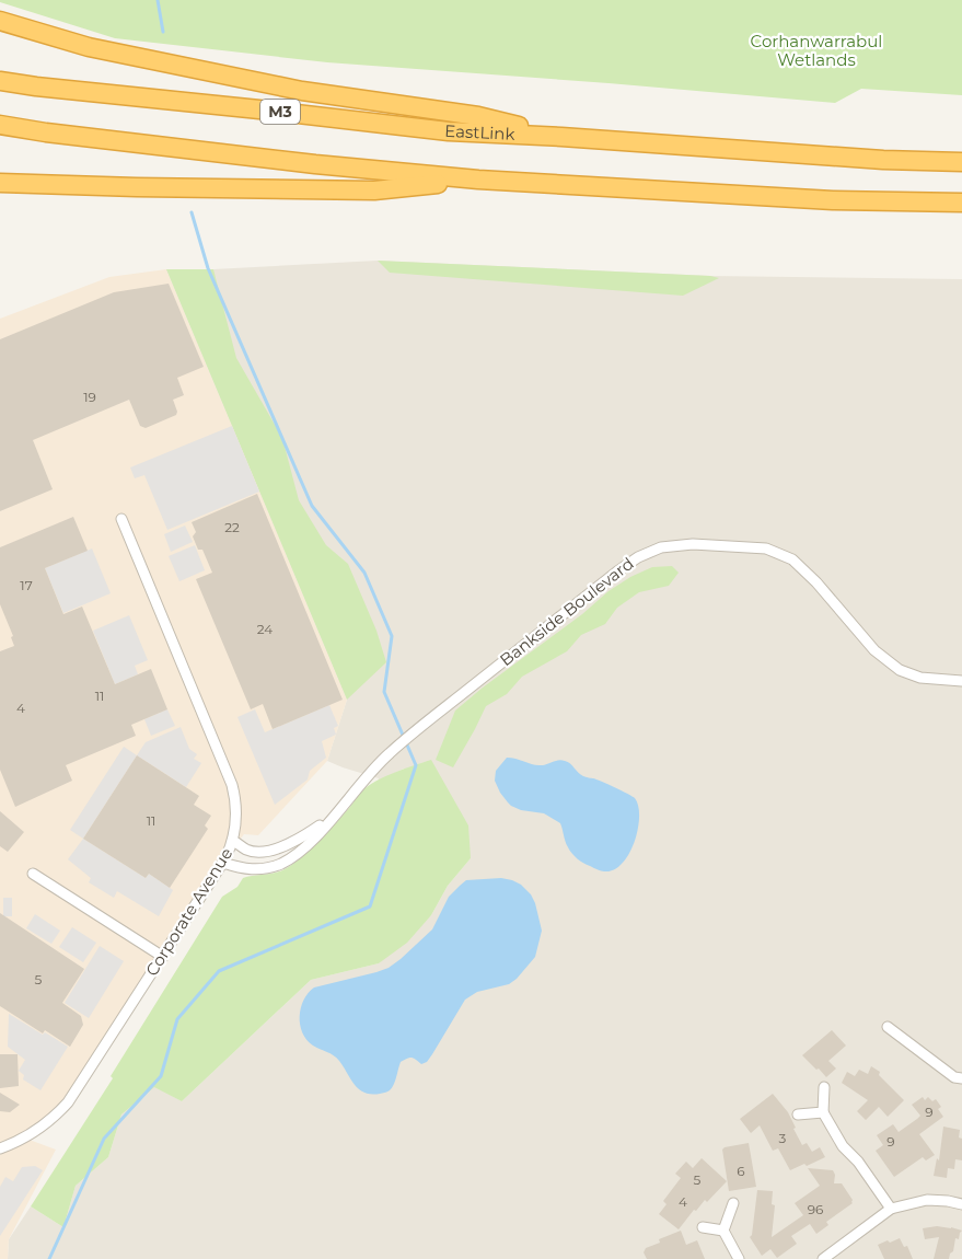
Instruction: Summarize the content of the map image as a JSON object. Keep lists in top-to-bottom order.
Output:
{
  "streets": {
    "highway": ["M3", "EastLink"],
    "street": ["Bankside Boulevard", "Corporate Avenue"]
  },
  "crossings": [
    ["Bankside Boulevard", "Corporate Avenue"]
  ],
  "parks": ["Corhanwarrabul Wetlands"],
  "house_numbers": [
    "19",
    "22",
    "17",
    "24",
    "11",
    "4",
    "11",
    "5",
    "9",
    "3",
    "9",
    "6",
    "5",
    "4",
    "96"
  ]
}
